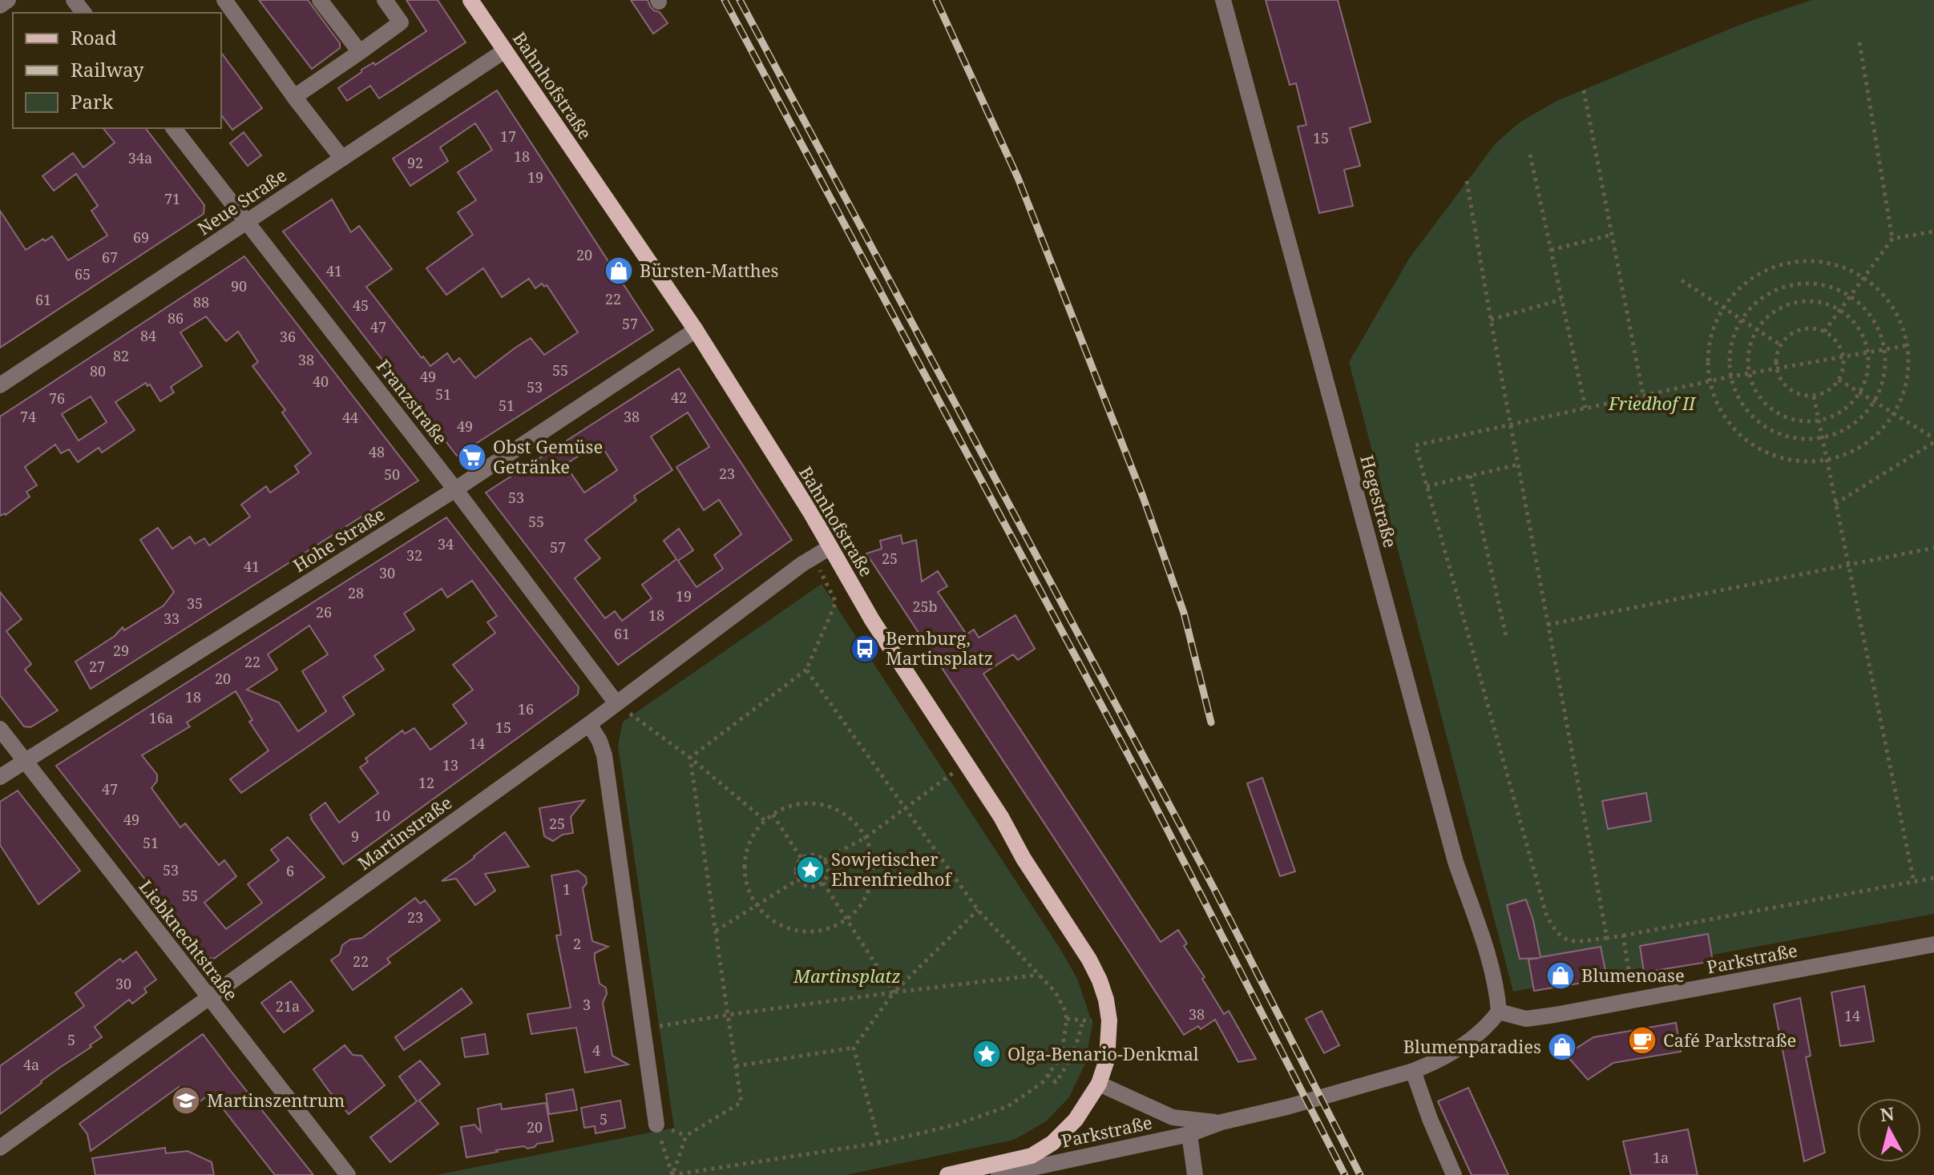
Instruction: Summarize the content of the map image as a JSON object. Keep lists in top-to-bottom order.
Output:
{
  "streets": {
    "main road": ["Bahnhofstraße", "Parkstraße"],
    "street": [
      "Neue Straße",
      "Franzstraße",
      "Hegestraße",
      "Hohe Straße",
      "Martinstraße",
      "Liebknechtstraße"
    ]
  },
  "crossings": [
    ["Bahnhofstraße", "Neue Straße"],
    ["Bahnhofstraße", "Hohe Straße"],
    ["Bahnhofstraße", "Martinstraße"],
    ["Bahnhofstraße", "Parkstraße"],
    ["Neue Straße", "Franzstraße"],
    ["Franzstraße", "Hohe Straße"],
    ["Franzstraße", "Martinstraße"],
    ["Hegestraße", "Parkstraße"],
    ["Hohe Straße", "Liebknechtstraße"],
    ["Martinstraße", "Liebknechtstraße"]
  ],
  "parks": ["Friedhof II", "Martinsplatz"],
  "places": {
    "shop": ["Bürsten-Matthes", "Blumenoase", "Blumenparadies"],
    "supermarket": ["Obst Gemüse Getränke"],
    "bus stop": ["Bernburg, Martinsplatz"],
    "place": ["Sowjetischer Ehrenfriedhof", "Olga-Benario-Denkmal"],
    "cafe": ["Café Parkstraße"],
    "school or university": ["Martinszentrum"]
  },
  "house_numbers": [
    "17",
    "15",
    "18",
    "34a",
    "92",
    "19",
    "71",
    "69",
    "20",
    "67",
    "41",
    "65",
    "90",
    "22",
    "61",
    "88",
    "45",
    "86",
    "57",
    "47",
    "84",
    "36",
    "82",
    "38",
    "55",
    "80",
    "49",
    "40",
    "53",
    "51",
    "42",
    "76",
    "51",
    "74",
    "38",
    "44",
    "49",
    "48",
    "23",
    "50",
    "53",
    "55",
    "34",
    "57",
    "32",
    "25",
    "41",
    "30",
    "28",
    "19",
    "35",
    "25b",
    "26",
    "18",
    "33",
    "61",
    "29",
    "22",
    "27",
    "20",
    "18",
    "16",
    "16a",
    "15",
    "14",
    "13",
    "12",
    "47",
    "10",
    "49",
    "25",
    "9",
    "51",
    "53",
    "6",
    "1",
    "55",
    "23",
    "2",
    "22",
    "30",
    "3",
    "21a",
    "38",
    "14",
    "5",
    "4",
    "4a",
    "5",
    "20",
    "1a"
  ],
  "legend": ["Road", "Railway", "Park"],
  "north": "top"
}
